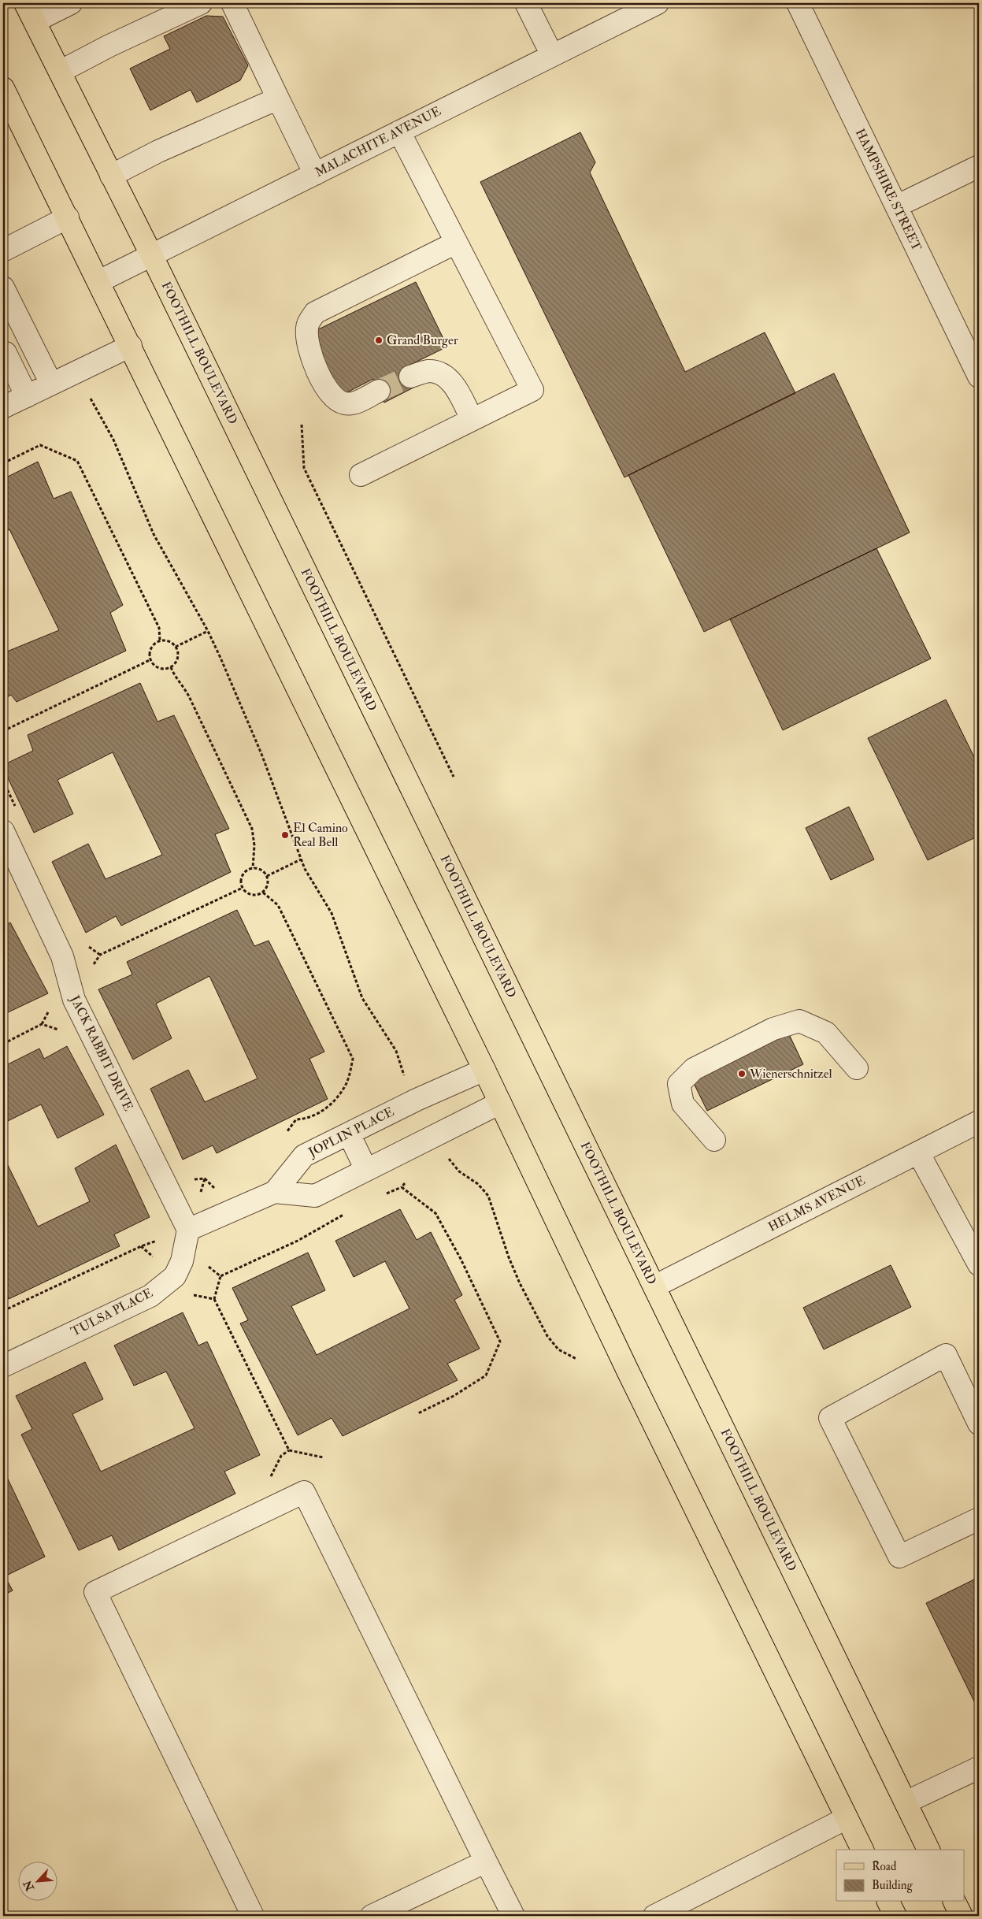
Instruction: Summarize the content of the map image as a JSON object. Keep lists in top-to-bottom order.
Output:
{
  "streets": {
    "main road": ["FOOTHILL BOULEVARD"],
    "street": [
      "MALACHITE AVENUE",
      "HAMPSHIRE STREET",
      "JACK RABBIT DRIVE",
      "JOPLIN PLACE",
      "HELMS AVENUE",
      "TULSA PLACE"
    ]
  },
  "crossings": [
    ["MALACHITE AVENUE", "FOOTHILL BOULEVARD"],
    ["FOOTHILL BOULEVARD", "HELMS AVENUE"],
    ["JACK RABBIT DRIVE", "JOPLIN PLACE"],
    ["JACK RABBIT DRIVE", "TULSA PLACE"],
    ["JOPLIN PLACE", "TULSA PLACE"]
  ],
  "places": ["Grand Burger", "El Camino Real Bell", "Wienerschnitzel"],
  "legend": ["Road", "Building"],
  "north": "bottom left"
}
